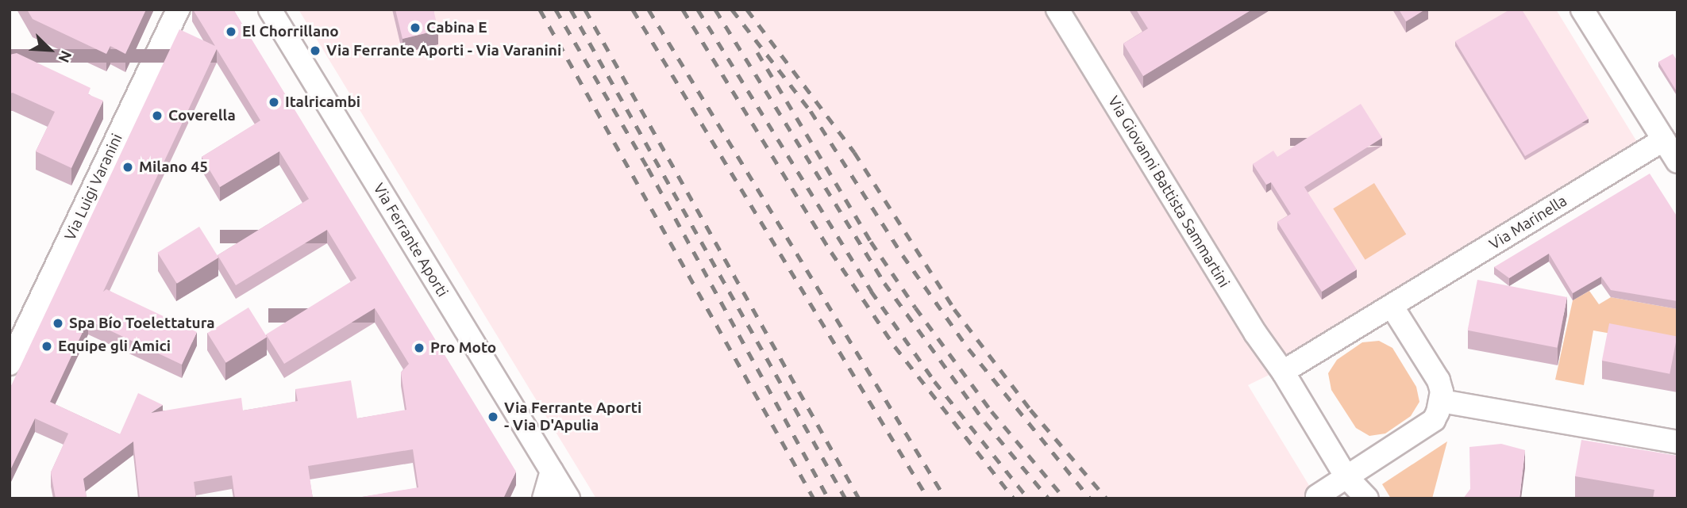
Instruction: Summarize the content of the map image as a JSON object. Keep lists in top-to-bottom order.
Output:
{
  "streets": {
    "street": [
      "Via Luigi Varanini",
      "Via Giovanni Battista Sammartini",
      "Via Marinella",
      "Via Ferrante Aporti"
    ]
  },
  "crossings": [
    ["Via Giovanni Battista Sammartini", "Via Marinella"]
  ],
  "places": [
    "Cabina E",
    "El Chorrillano",
    "Via Ferrante Aporti - Via Varanini",
    "Italricambi",
    "Coverella",
    "Milano 45",
    "Spa Bío Toelettatura",
    "Equipe gli Amici",
    "Pro Moto",
    "Via Ferrante Aporti - Via D'Apulia"
  ],
  "north": "bottom right"
}
